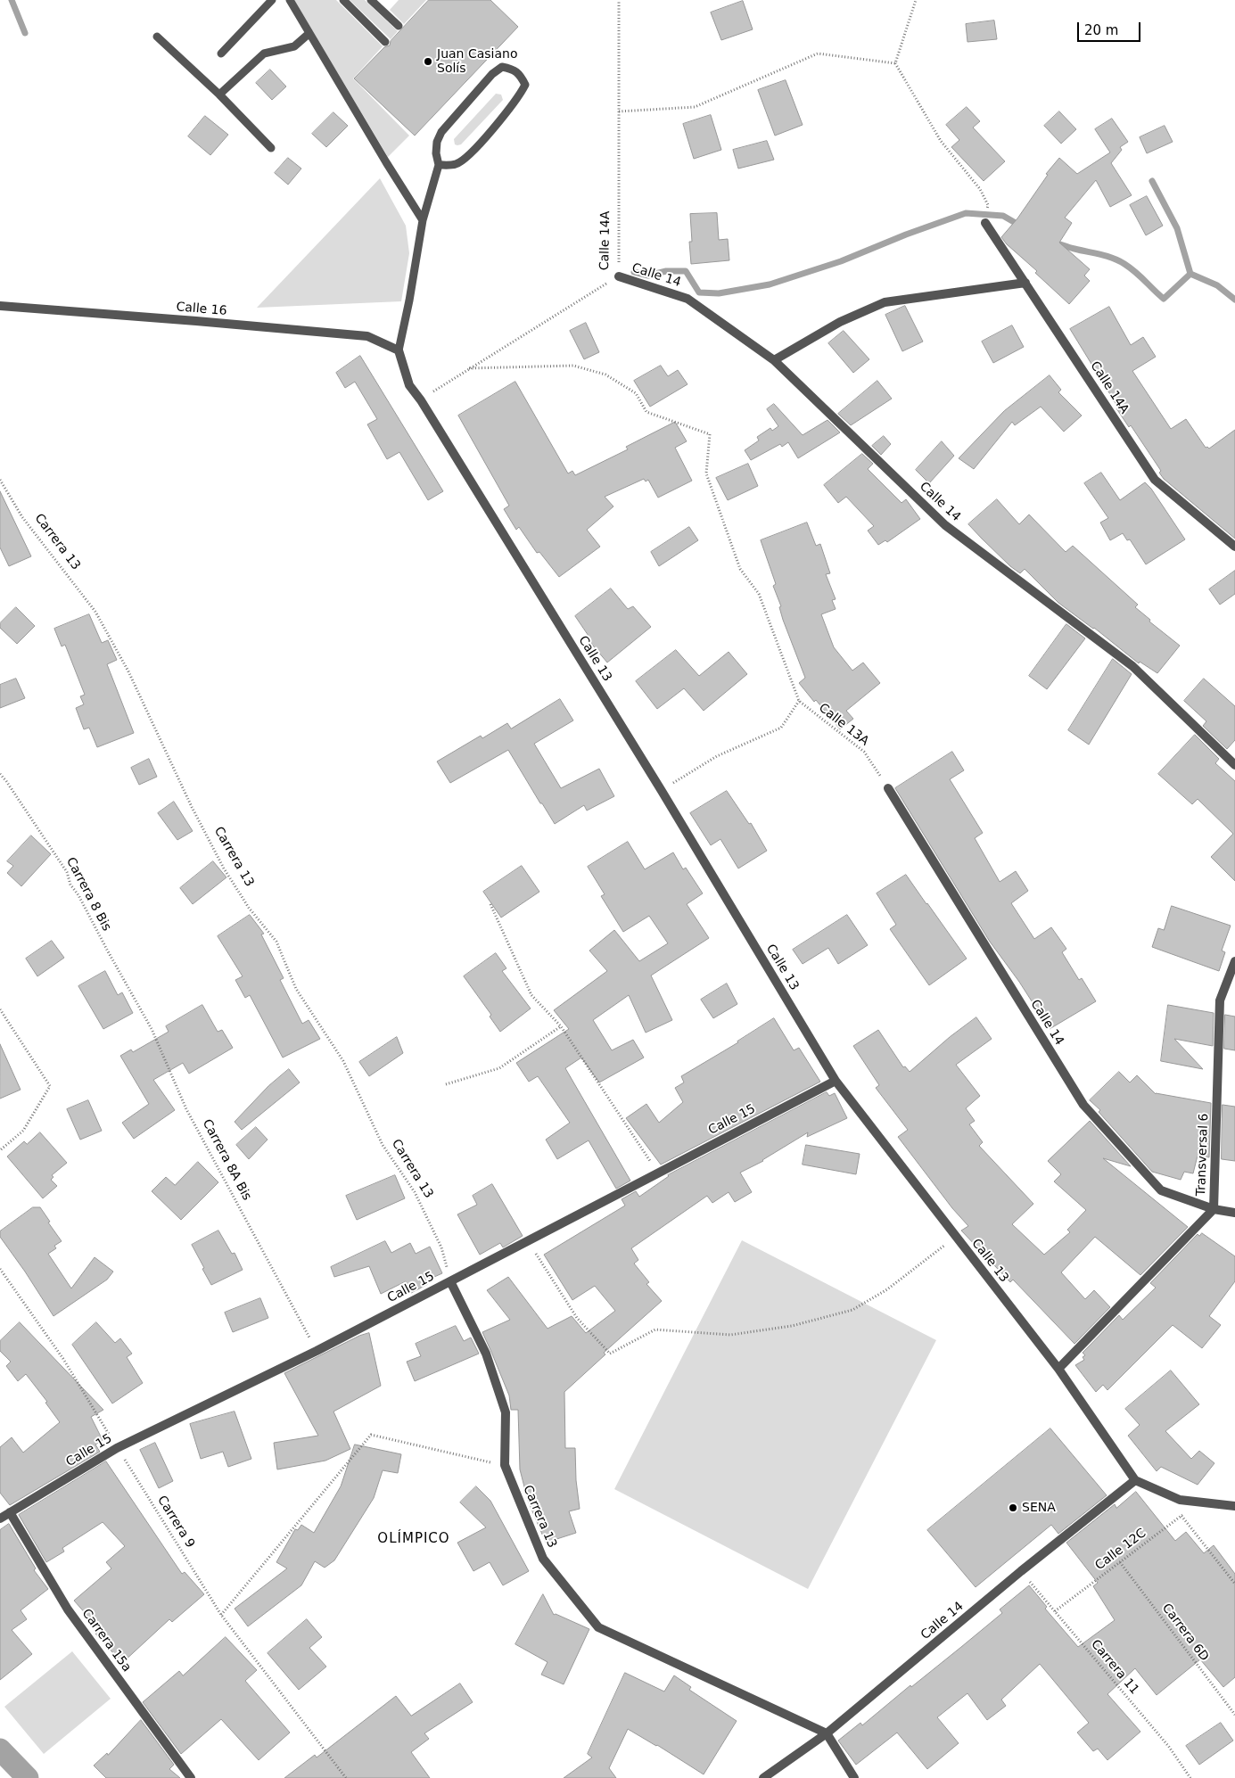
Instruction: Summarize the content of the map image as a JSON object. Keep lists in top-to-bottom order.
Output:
{
  "streets": {
    "street": [
      "Calle 14A",
      "Calle 14",
      "Calle 16",
      "Carrera 13",
      "Calle 13",
      "Calle 15",
      "Transversal 6",
      "Carrera 15a"
    ],
    "path": [
      "Calle 13A",
      "Carrera 8 Bis",
      "Carrera 8A Bis",
      "Carrera 9",
      "Calle 12C",
      "Carrera 6D",
      "Carrera 11"
    ]
  },
  "crossings": [
    ["Calle 14A", "Calle 14"],
    ["Calle 14A", "Calle 13"],
    ["Calle 14", "Carrera 13"],
    ["Calle 14", "Calle 13"],
    ["Calle 14", "Calle 13A"],
    ["Calle 14", "Transversal 6"],
    ["Calle 14", "Carrera 11"],
    ["Calle 16", "Calle 13"],
    ["Carrera 13", "Calle 15"],
    ["Calle 13", "Calle 15"],
    ["Calle 13", "Transversal 6"],
    ["Carrera 8 Bis", "Carrera 8A Bis"],
    ["Calle 15", "Carrera 8A Bis"],
    ["Calle 15", "Carrera 9"],
    ["Calle 15", "Carrera 15a"],
    ["Calle 12C", "Carrera 6D"],
    ["Calle 12C", "Carrera 11"]
  ],
  "districts": ["OLÍMPICO"],
  "places": ["Juan Casiano Solís", "SENA"],
  "scale_bar": "20 m"
}
